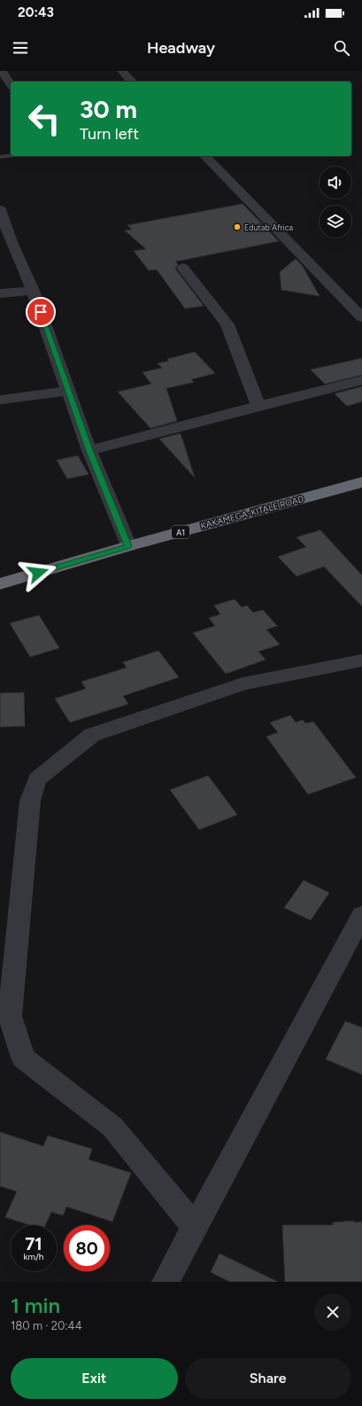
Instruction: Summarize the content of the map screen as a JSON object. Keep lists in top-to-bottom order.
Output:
{
  "streets": {
    "highway": ["KAKAMEGA-KITALE ROAD", "A1"]
  },
  "places": ["Edutab Africa"],
  "page": {
    "status": "20:43",
    "header": "Headway",
    "turn": ["30 m", "Turn left"],
    "speed": "71 km/h",
    "limit": "80",
    "heading": ["1 min", "180 m · 20:44"],
    "buttons": ["Exit", "Share"]
  }
}
